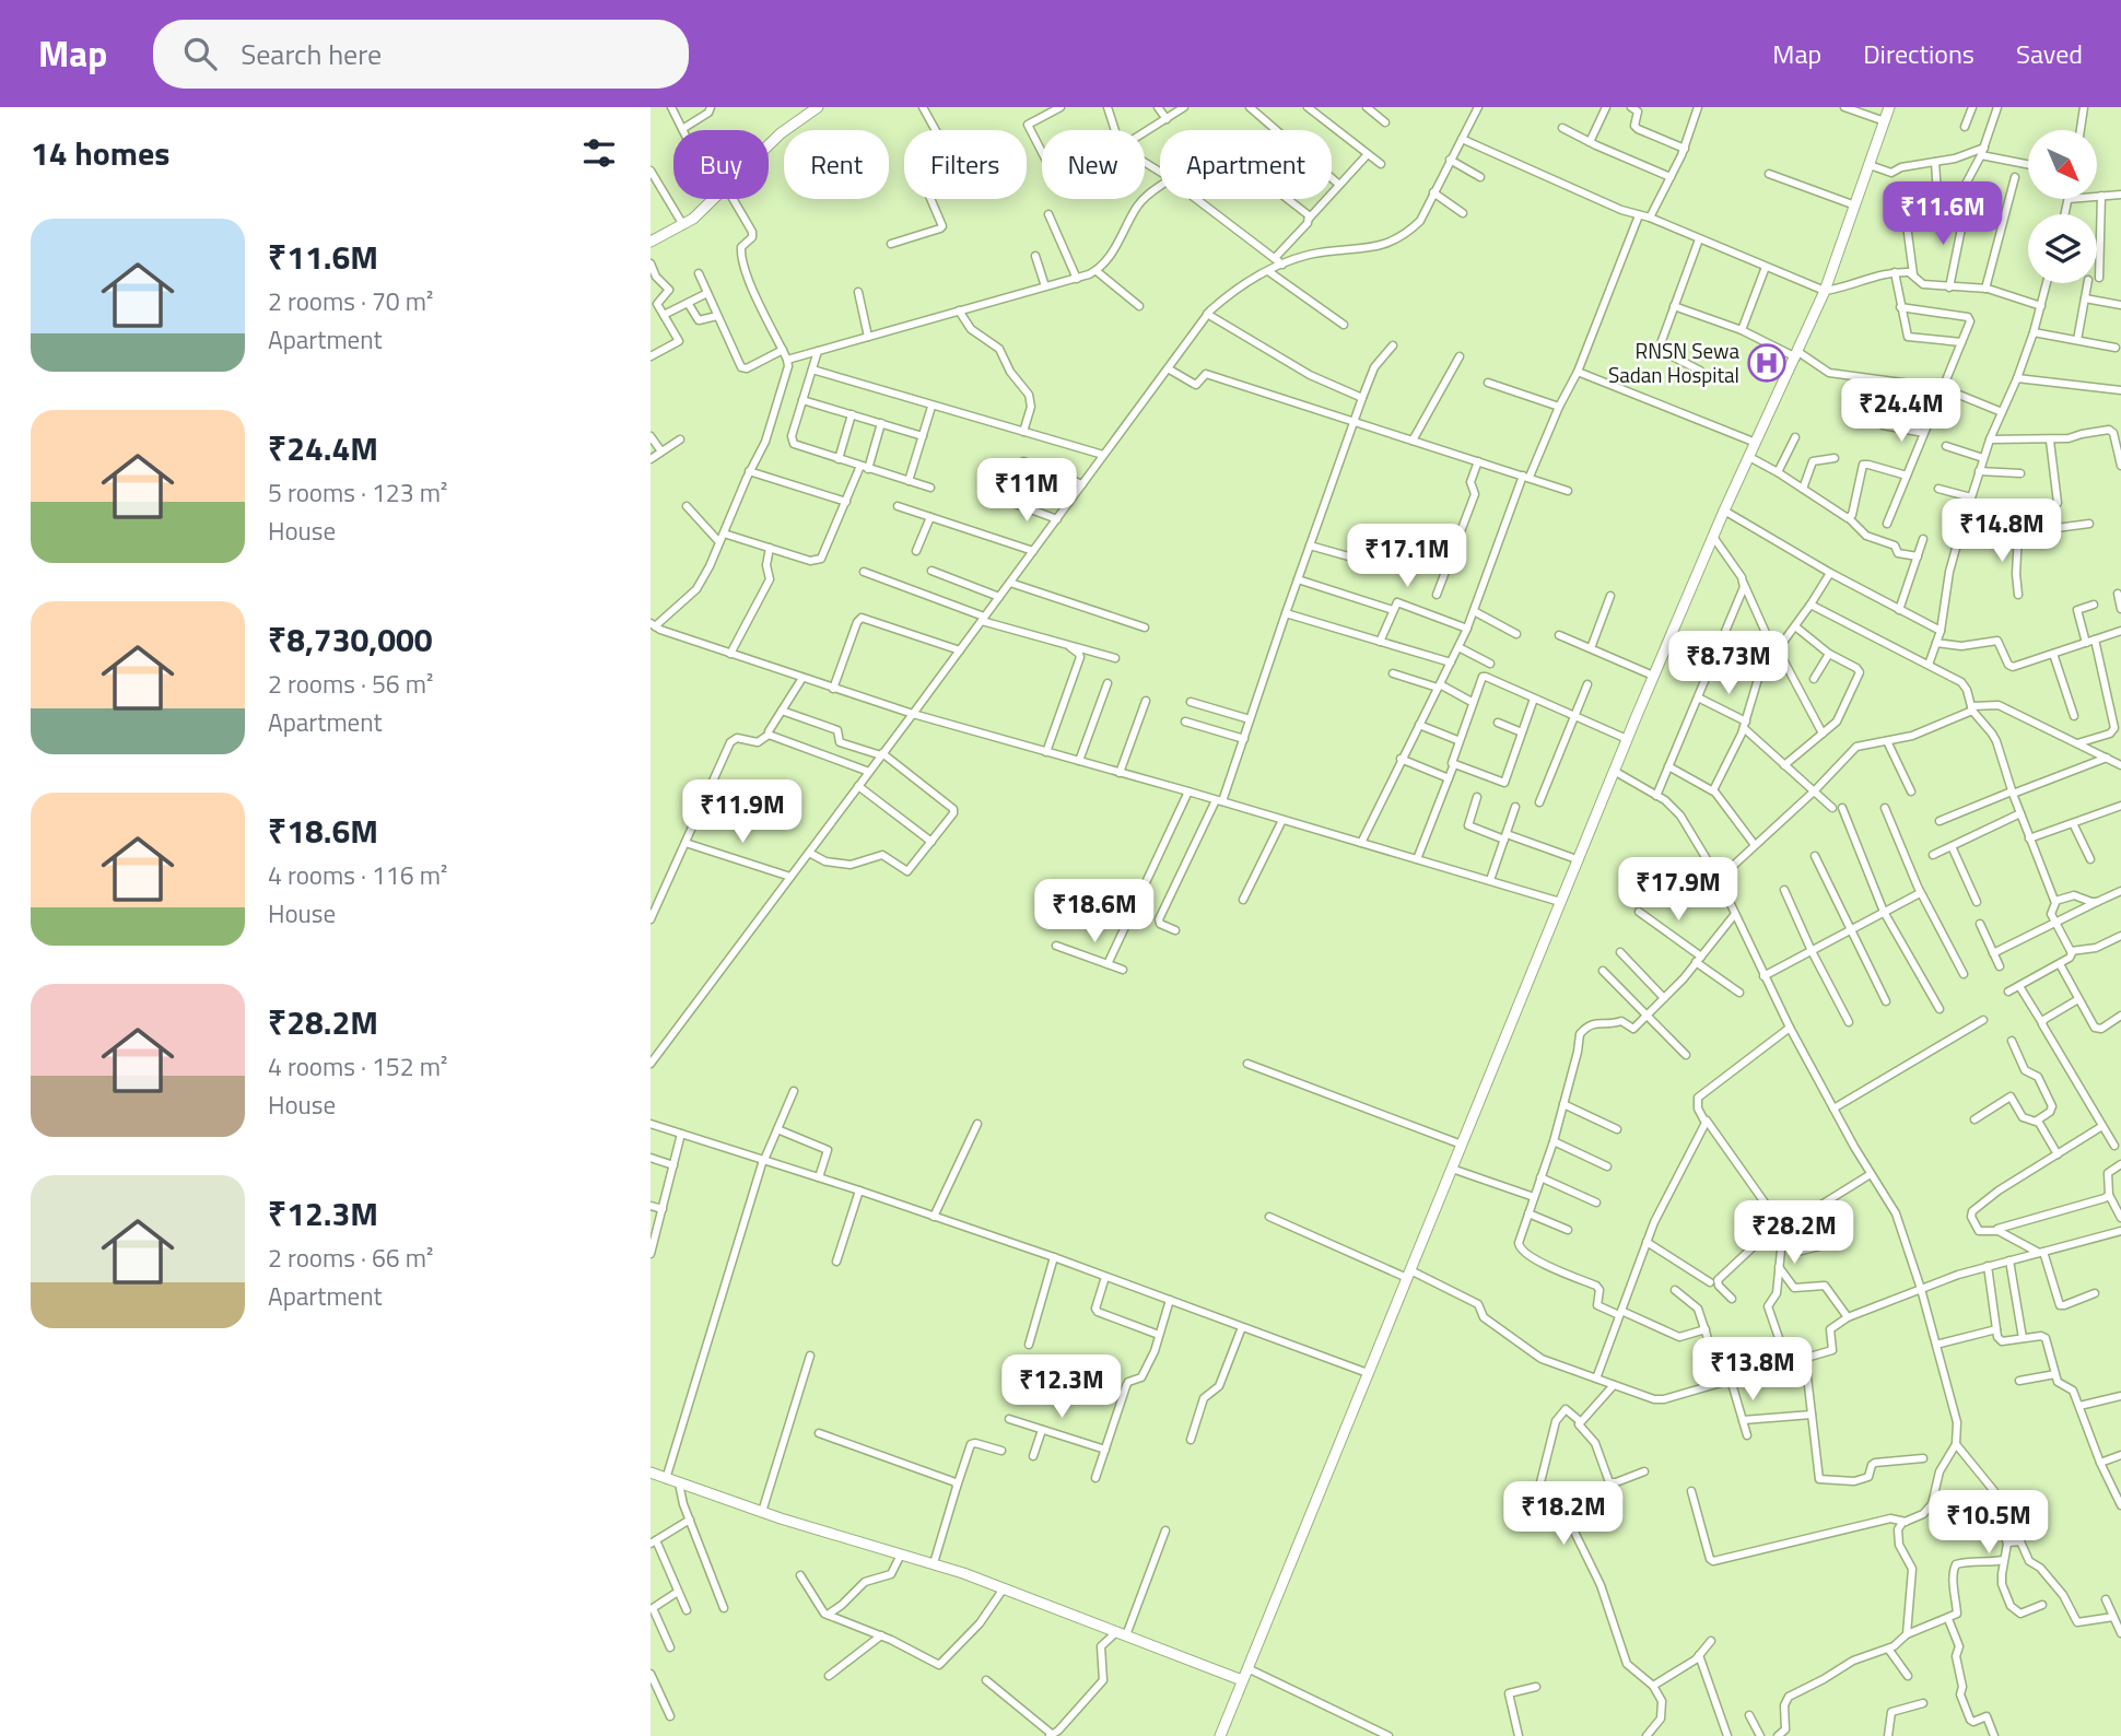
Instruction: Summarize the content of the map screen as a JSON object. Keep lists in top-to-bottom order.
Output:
{
  "places": {
    "hospital": ["RNSN Sewa Sadan Hospital"]
  },
  "north": "bottom right",
  "page": {
    "header": "Map",
    "search": "Search here",
    "nav": ["Map", "Directions", "Saved"],
    "heading": "14 homes",
    "chip": [
      "Buy",
      "Rent",
      "Filters",
      "New",
      "Apartment"
    ],
    "price": [
      "₹11.6M",
      "₹24.4M",
      "₹11M",
      "₹14.8M",
      "₹17.1M",
      "₹8.73M",
      "₹11.9M",
      "₹17.9M",
      "₹18.6M",
      "₹28.2M",
      "₹13.8M",
      "₹12.3M",
      "₹18.2M",
      "₹10.5M"
    ],
    "list": [
      {
        "name": "₹11.6M",
        "note": "2 rooms · 70 m² · Apartment"
      },
      {
        "name": "₹24.4M",
        "note": "5 rooms · 123 m² · House"
      },
      {
        "name": "₹8,730,000",
        "note": "2 rooms · 56 m² · Apartment"
      },
      {
        "name": "₹18.6M",
        "note": "4 rooms · 116 m² · House"
      },
      {
        "name": "₹28.2M",
        "note": "4 rooms · 152 m² · House"
      },
      {
        "name": "₹12.3M",
        "note": "2 rooms · 66 m² · Apartment"
      }
    ]
  }
}
